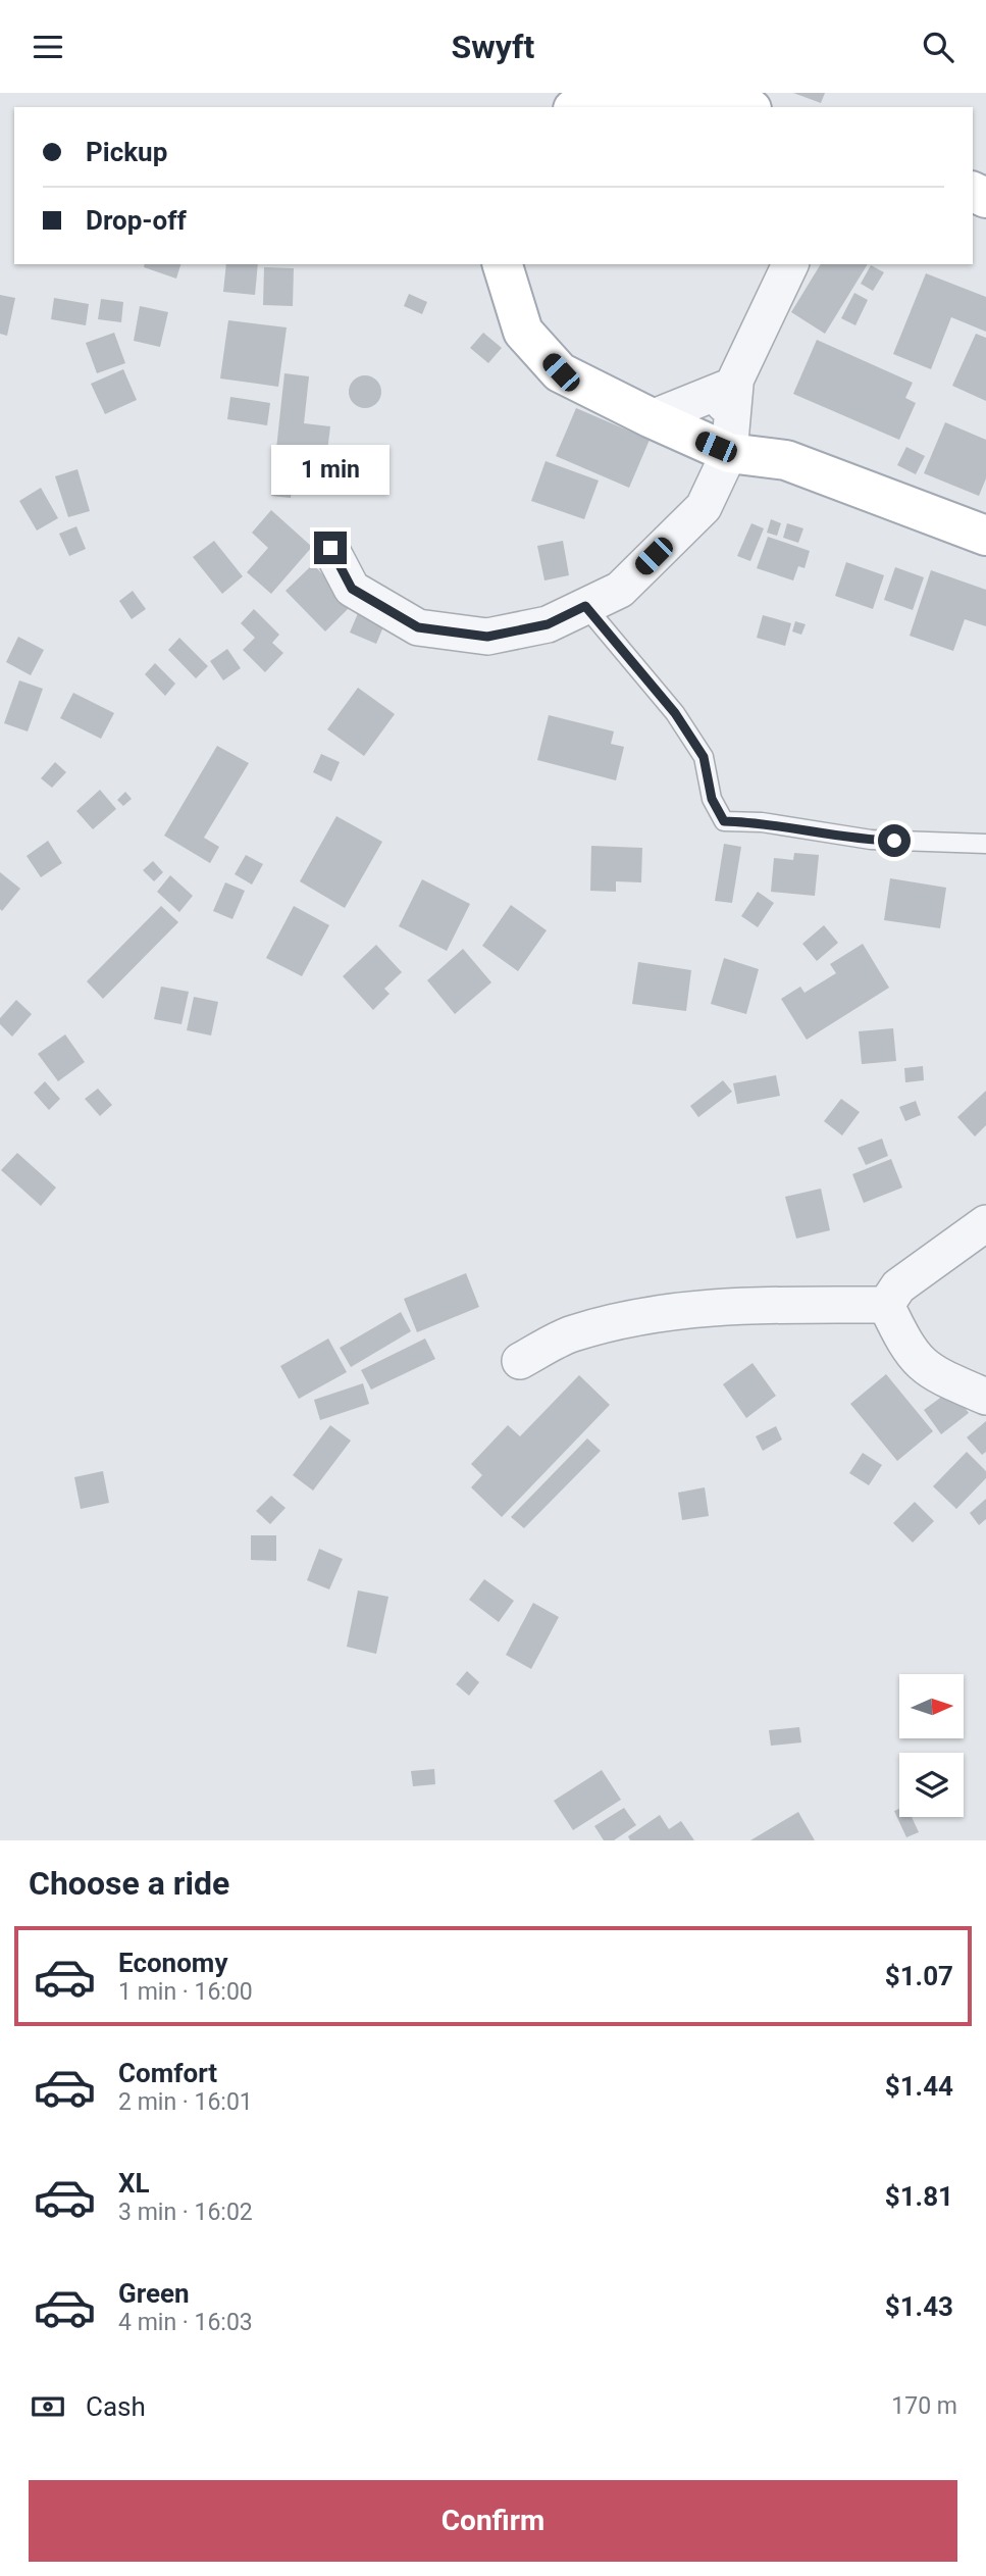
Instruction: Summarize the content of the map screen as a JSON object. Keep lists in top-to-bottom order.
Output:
{
  "north": "right",
  "page": {
    "header": "Swyft",
    "banner": ["Pickup", "Drop-off"],
    "bubble": "1 min",
    "heading": "Choose a ride",
    "list": [
      {
        "name": "Economy",
        "note": "1 min · 16:00",
        "value": "$1.07"
      },
      {
        "name": "Comfort",
        "note": "2 min · 16:01",
        "value": "$1.44"
      },
      {
        "name": "XL",
        "note": "3 min · 16:02",
        "value": "$1.81"
      },
      {
        "name": "Green",
        "note": "4 min · 16:03",
        "value": "$1.43"
      }
    ],
    "pay": ["Cash", "170 m"],
    "buttons": "Confirm"
  }
}
